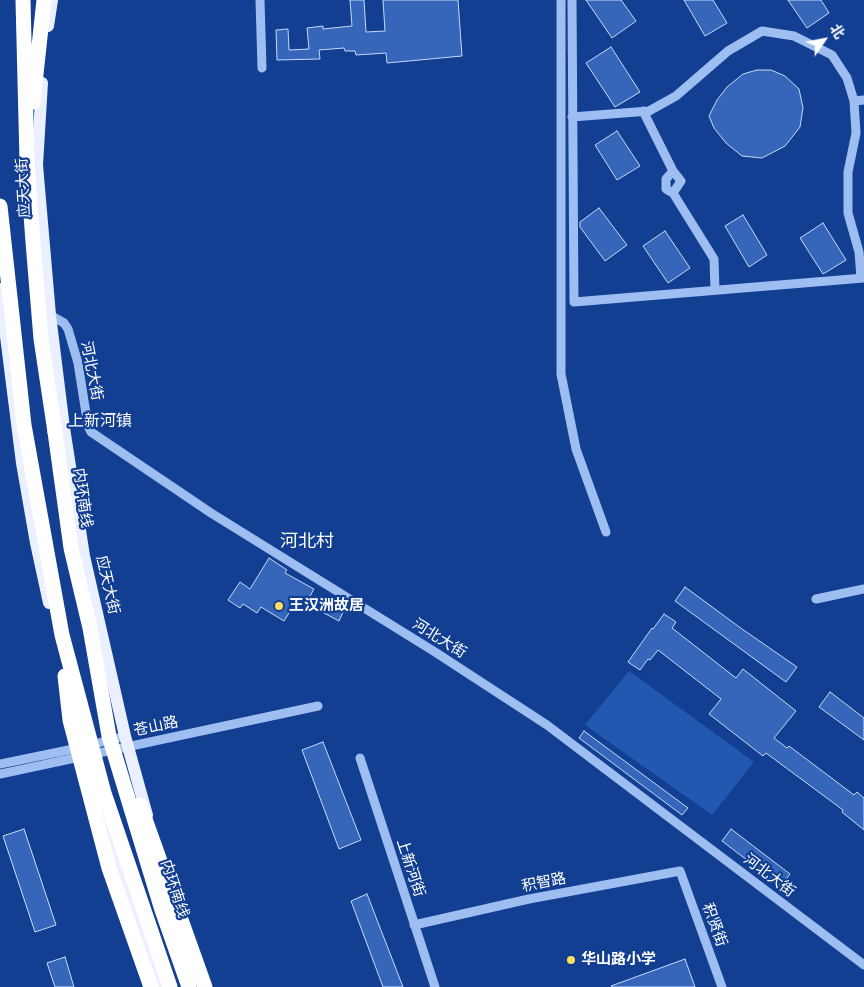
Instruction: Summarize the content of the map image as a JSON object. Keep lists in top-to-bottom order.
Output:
{
  "streets": {
    "highway": ["内环南线"],
    "main road": ["应天大街"],
    "street": [
      "河北大街",
      "苍山路",
      "上新河街",
      "积智路",
      "积贤街"
    ]
  },
  "crossings": [
    ["应天大街", "河北大街"],
    ["应天大街", "苍山路"],
    ["上新河街", "积智路"],
    ["积智路", "积贤街"]
  ],
  "districts": ["上新河镇", "河北村"],
  "places": ["王汉洲故居", "华山路小学"],
  "north": "top right"
}
